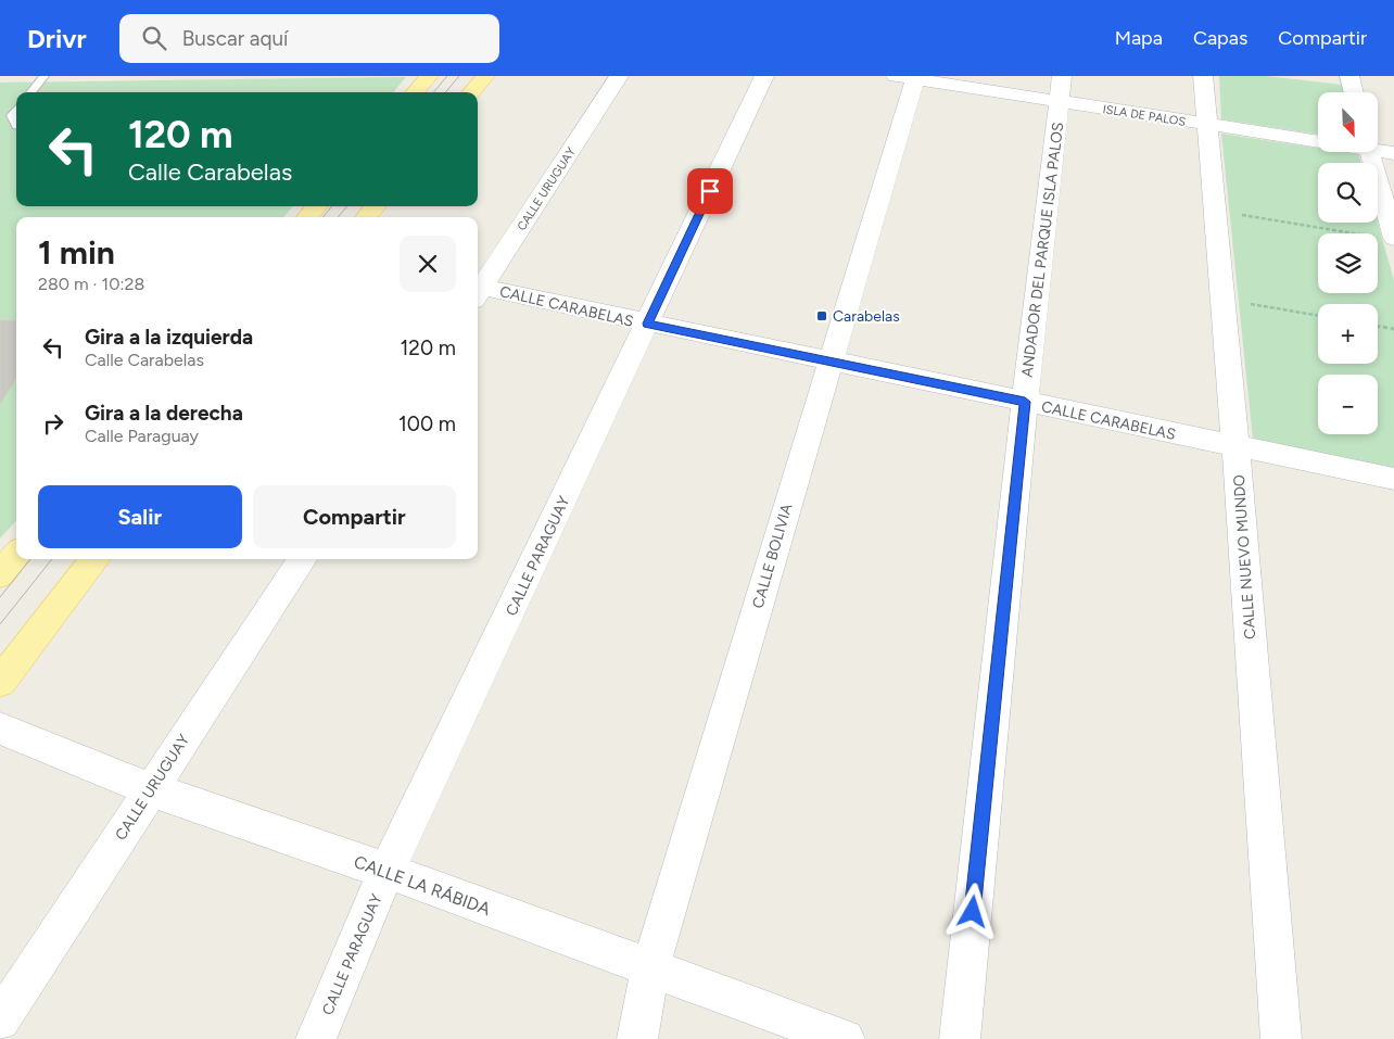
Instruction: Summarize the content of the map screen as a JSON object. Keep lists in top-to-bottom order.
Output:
{
  "streets": {
    "street": [
      "ISLA DE PALOS",
      "CALLE URUGUAY",
      "ANDADOR DEL PARQUE ISLA PALOS",
      "CALLE CARABELAS",
      "CALLE PARAGUAY",
      "CALLE BOLIVIA",
      "CALLE NUEVO MUNDO",
      "CALLE LA RÁBIDA"
    ]
  },
  "crossings": [
    ["ISLA DE PALOS", "ANDADOR DEL PARQUE ISLA PALOS"],
    ["ISLA DE PALOS", "CALLE BOLIVIA"],
    ["ISLA DE PALOS", "CALLE NUEVO MUNDO"],
    ["CALLE URUGUAY", "CALLE LA RÁBIDA"],
    ["ANDADOR DEL PARQUE ISLA PALOS", "CALLE CARABELAS"],
    ["CALLE CARABELAS", "CALLE PARAGUAY"],
    ["CALLE CARABELAS", "CALLE BOLIVIA"],
    ["CALLE CARABELAS", "CALLE NUEVO MUNDO"],
    ["CALLE PARAGUAY", "CALLE LA RÁBIDA"],
    ["CALLE BOLIVIA", "CALLE LA RÁBIDA"]
  ],
  "places": {
    "transit": ["Carabelas"]
  },
  "north": "bottom right",
  "page": {
    "header": "Drivr",
    "search": "Buscar aquí",
    "nav": ["Mapa", "Capas", "Compartir"],
    "map_buttons": ["+", "−"],
    "turn": ["120 m", "Calle Carabelas"],
    "heading": ["1 min", "280 m · 10:28"],
    "list": [
      {
        "name": "Gira a la izquierda",
        "note": "Calle Carabelas",
        "value": "120 m"
      },
      {
        "name": "Gira a la derecha",
        "note": "Calle Paraguay",
        "value": "100 m"
      }
    ],
    "buttons": ["Salir", "Compartir"]
  }
}
